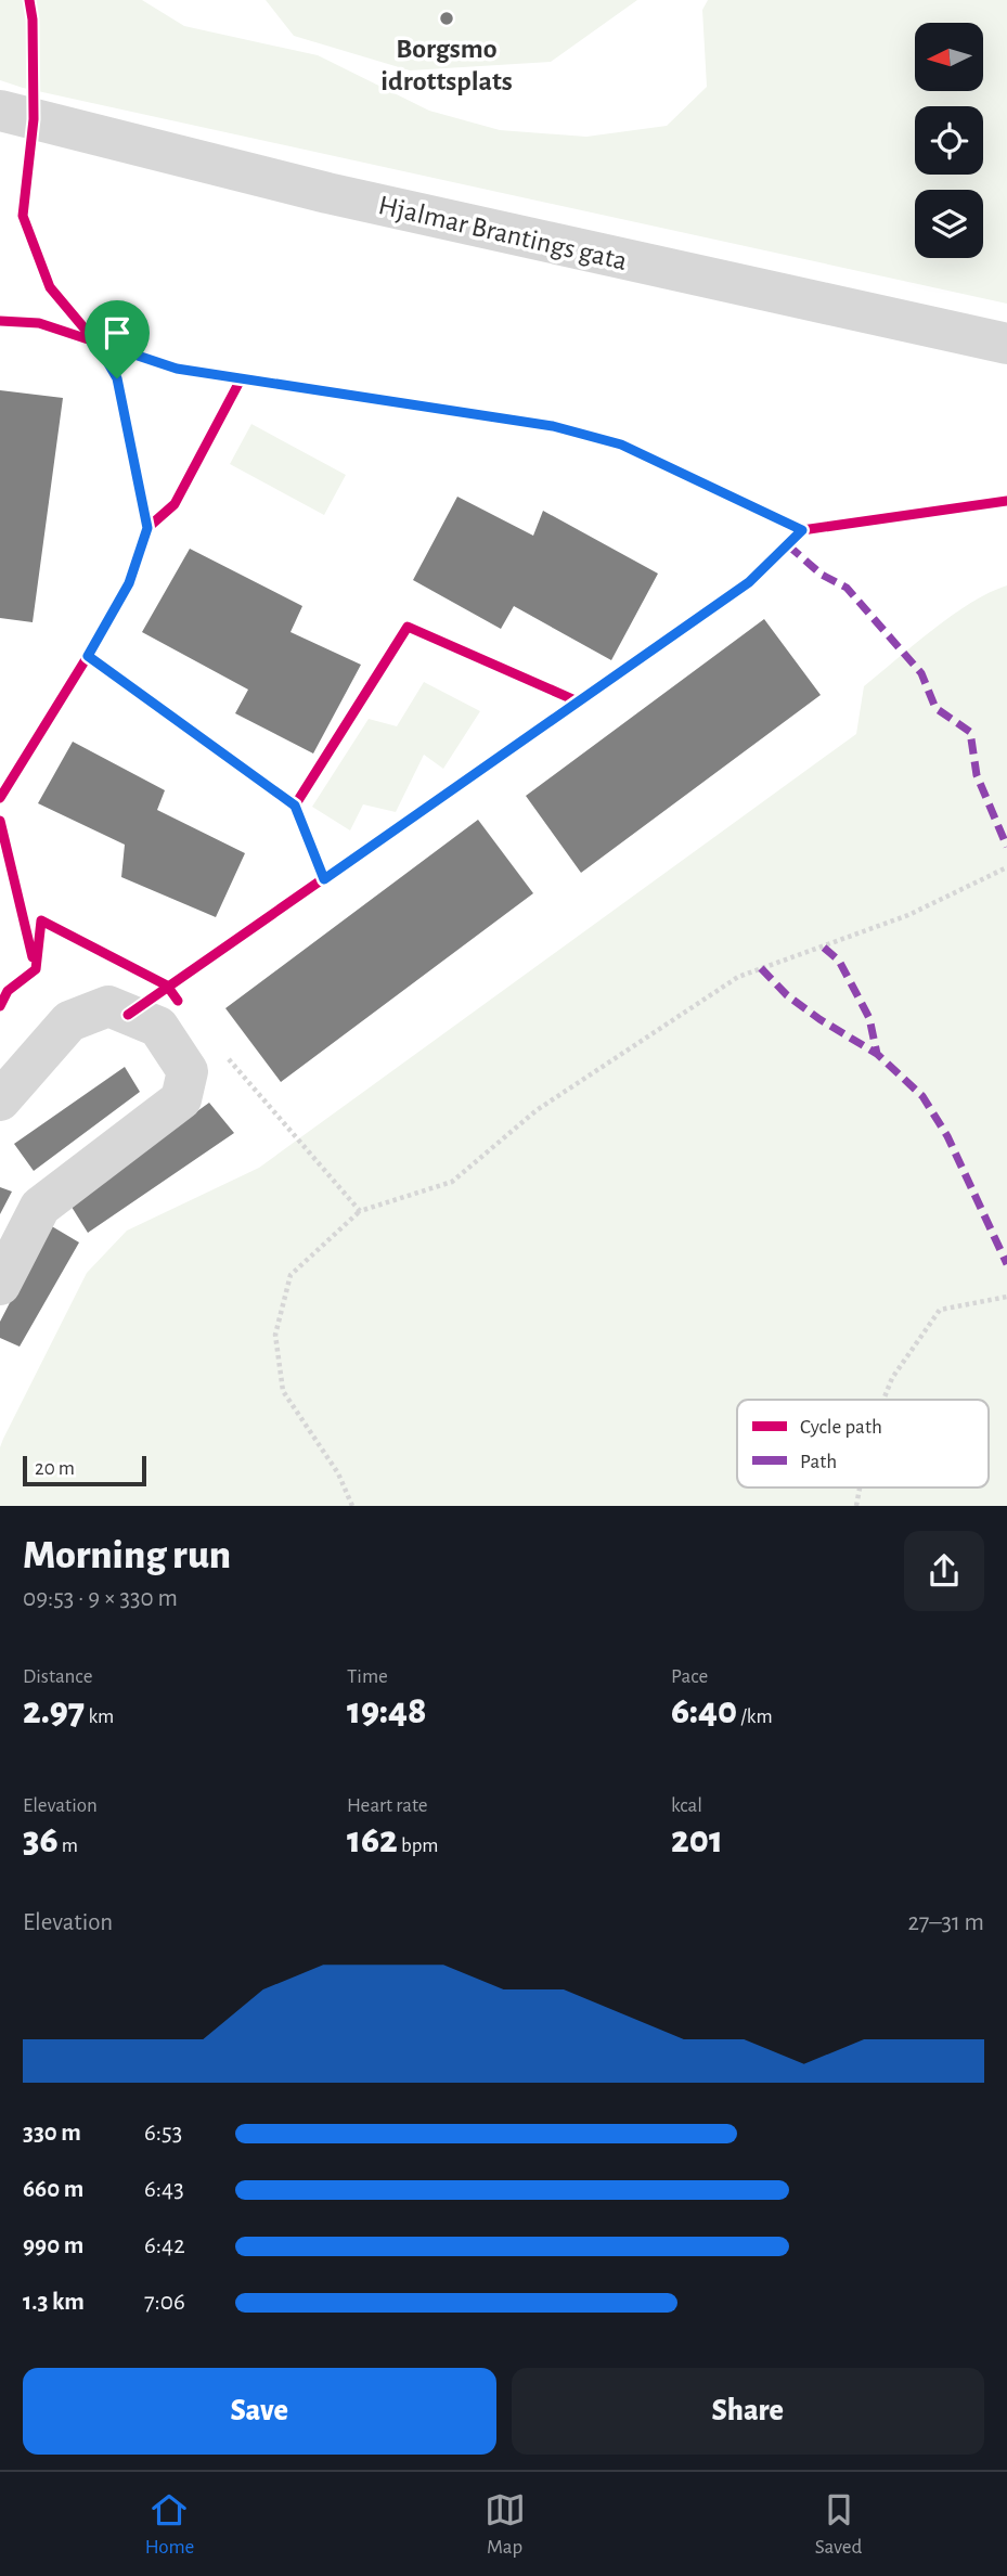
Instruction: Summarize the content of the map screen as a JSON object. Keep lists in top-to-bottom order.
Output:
{
  "streets": {
    "street": ["Hjalmar Brantings gata"]
  },
  "places": ["Borgsmo idrottsplats"],
  "legend": ["Cycle path", "Path"],
  "scale_bar": "20 m",
  "north": "left",
  "page": {
    "scale": "20 m",
    "heading": ["Morning run", "09:53 · 9 × 330 m"],
    "stats": [
      ["Distance", "2.97 km"],
      ["Time", "19:48"],
      ["Pace", "6:40 /km"],
      ["Elevation", "36 m"],
      ["Heart rate", "162 bpm"],
      ["kcal", "201"]
    ],
    "chart": ["Elevation", "27–31 m"],
    "list": [
      {
        "name": "330 m",
        "note": "6:53"
      },
      {
        "name": "660 m",
        "note": "6:43"
      },
      {
        "name": "990 m",
        "note": "6:42"
      },
      {
        "name": "1.3 km",
        "note": "7:06"
      }
    ],
    "buttons": ["Save", "Share"],
    "tabs": ["Home", "Map", "Saved"]
  }
}
